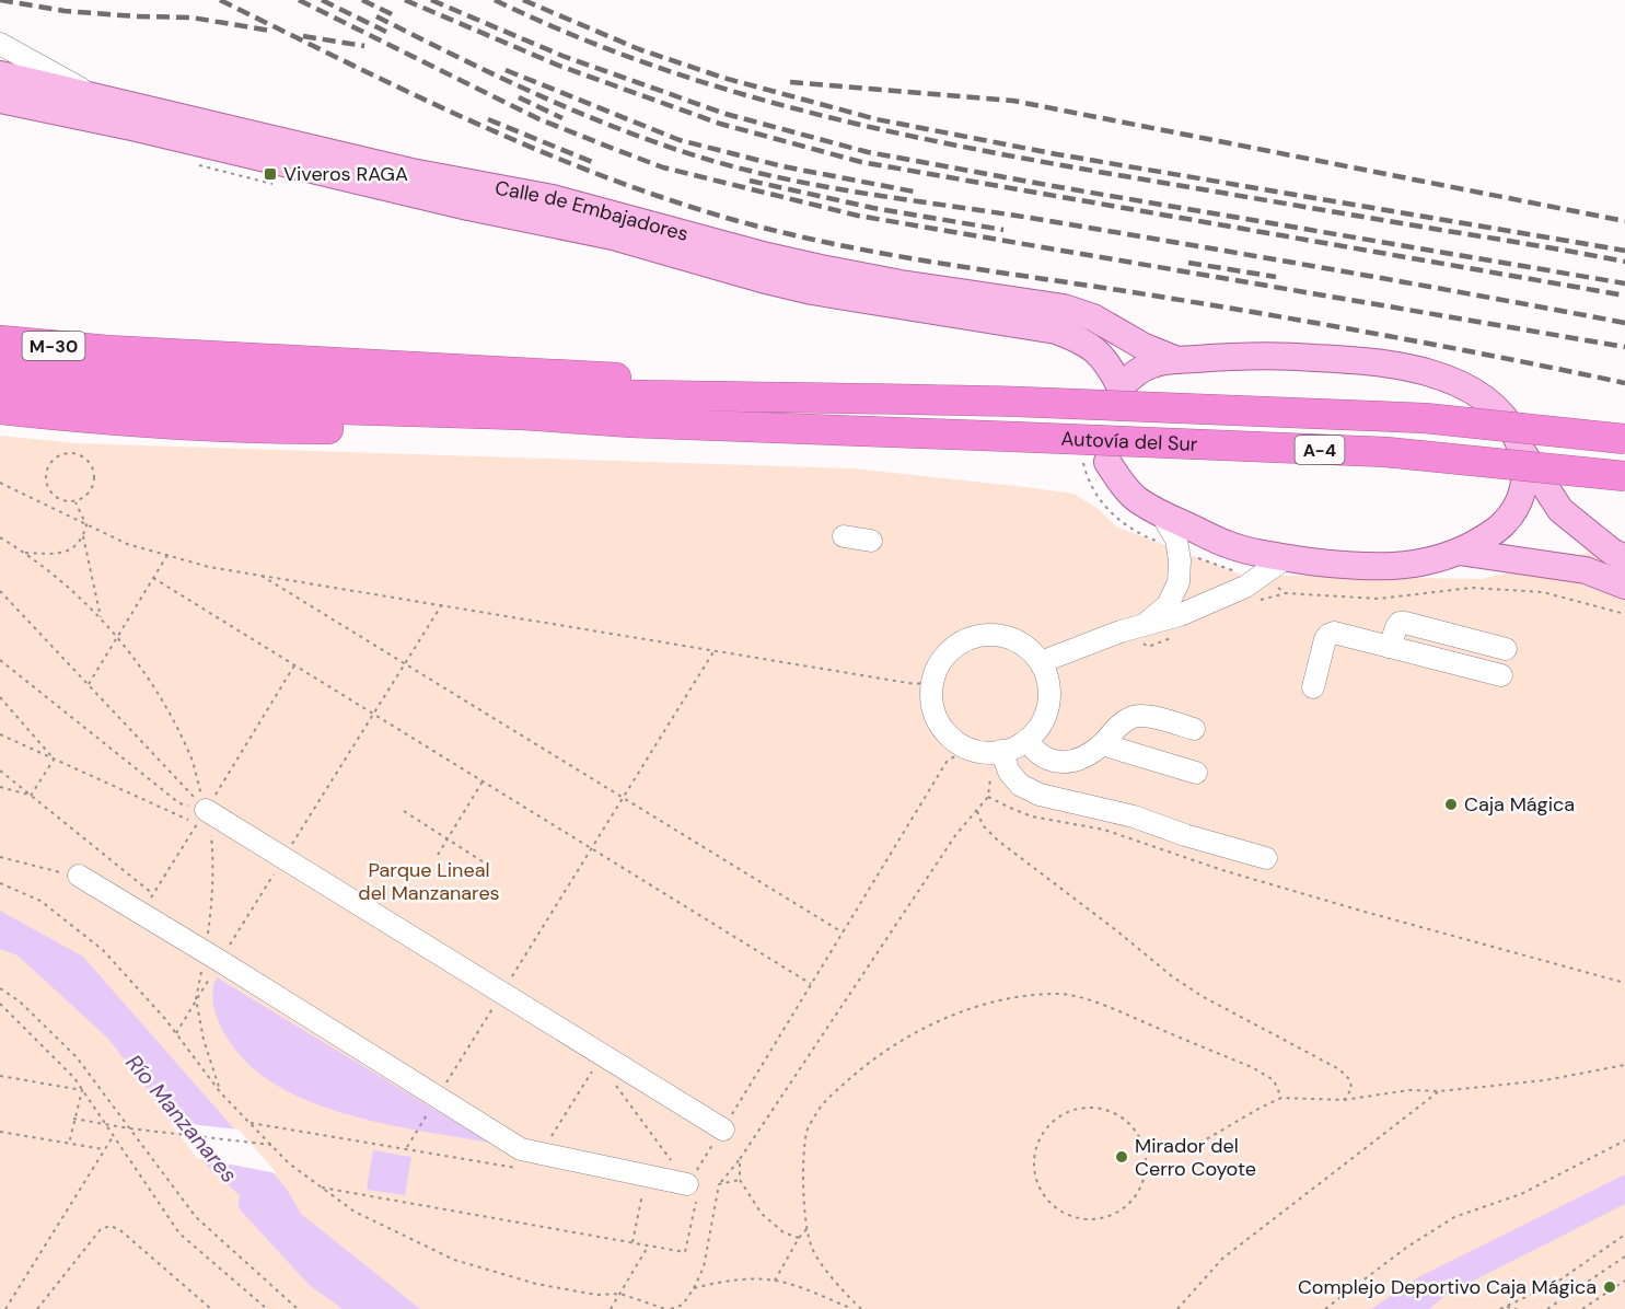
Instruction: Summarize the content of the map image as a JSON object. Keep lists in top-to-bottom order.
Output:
{
  "streets": {
    "highway": ["M-30", "Autovía del Sur", "A-4"],
    "main road": ["Calle de Embajadores"]
  },
  "water": ["Río Manzanares"],
  "parks": ["Parque Lineal del Manzanares"],
  "places": {
    "transit": ["Viveros RAGA"],
    "other": ["Caja Mágica", "Mirador del Cerro Coyote", "Complejo Deportivo Caja Mágica"]
  }
}
